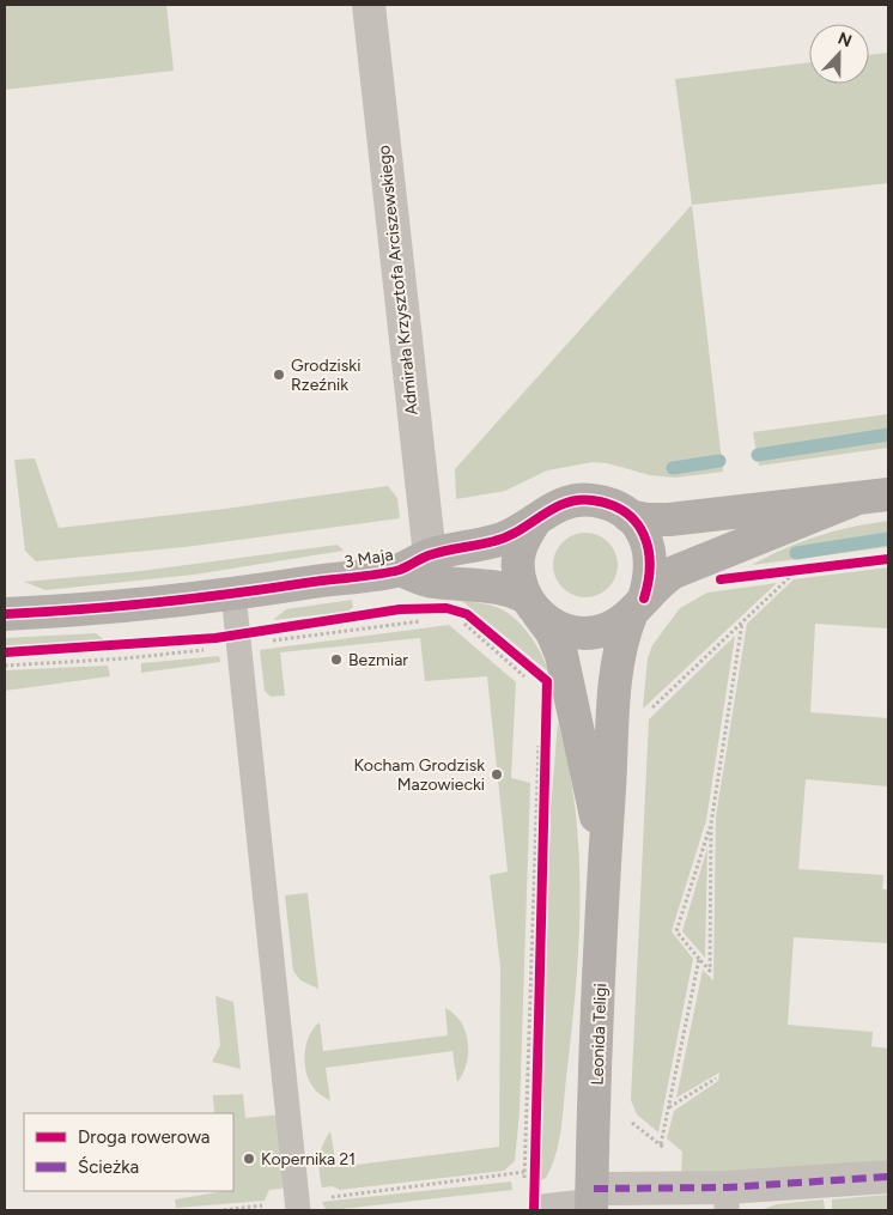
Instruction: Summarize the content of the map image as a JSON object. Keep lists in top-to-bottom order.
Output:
{
  "streets": {
    "street": ["Admirała Krzysztofa Arciszewskiego", "3 Maja", "Leonida Teligi"]
  },
  "crossings": [
    ["Admirała Krzysztofa Arciszewskiego", "3 Maja"],
    ["3 Maja", "Leonida Teligi"]
  ],
  "places": [
    "Grodziski Rzeźnik",
    "Bezmiar",
    "Kocham Grodzisk Mazowiecki",
    "Kopernika 21"
  ],
  "legend": ["Droga rowerowa", "Ścieżka"],
  "north": "top"
}
